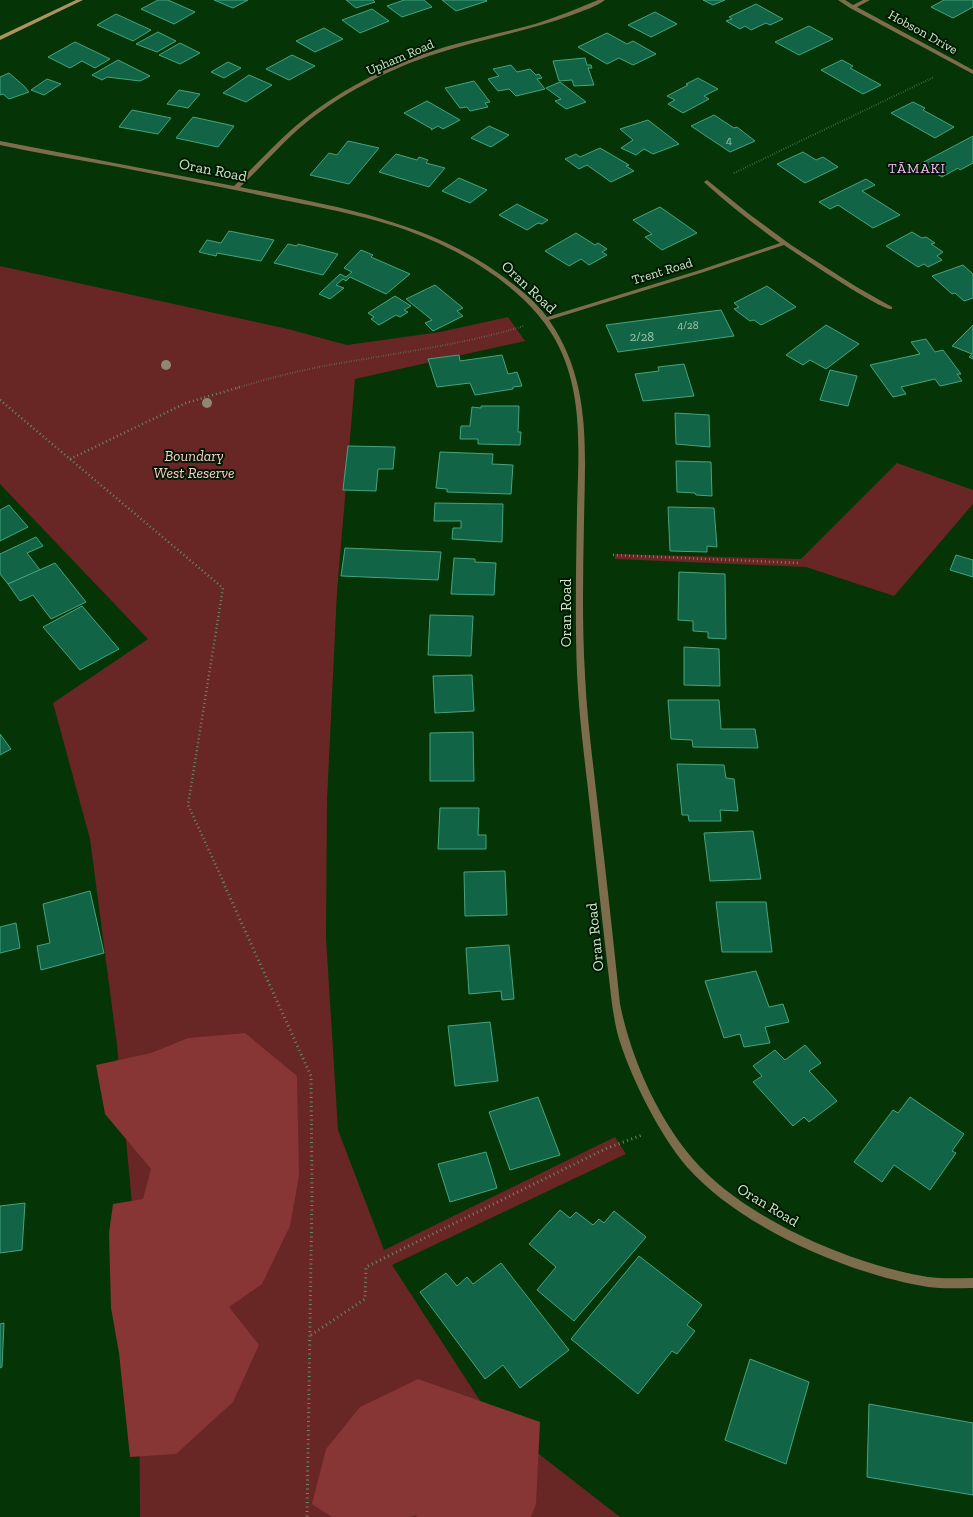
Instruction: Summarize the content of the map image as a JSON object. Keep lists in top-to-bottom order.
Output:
{
  "streets": {
    "street": [
      "Hobson Drive",
      "Upham Road",
      "Oran Road",
      "Trent Road"
    ]
  },
  "crossings": [
    ["Upham Road", "Oran Road"],
    ["Oran Road", "Trent Road"]
  ],
  "districts": ["TĀMAKI"],
  "parks": ["Boundary West Reserve"],
  "house_numbers": ["4", "4/28", "2/28"]
}
